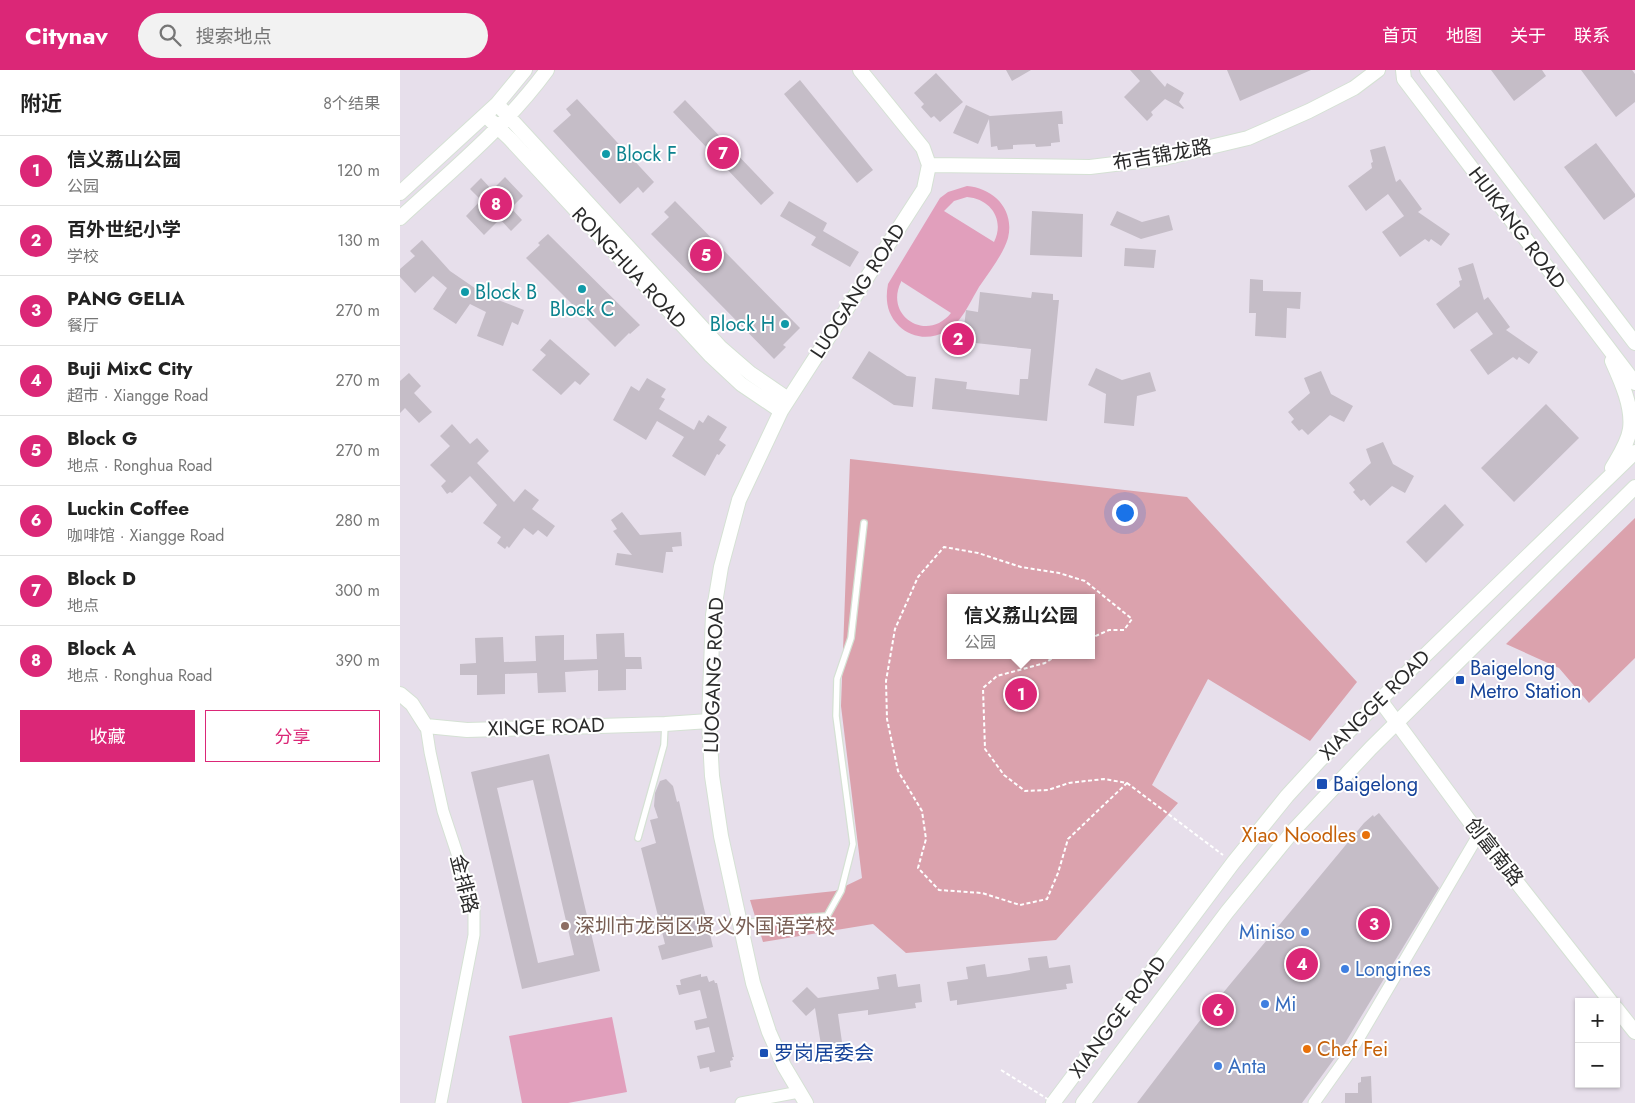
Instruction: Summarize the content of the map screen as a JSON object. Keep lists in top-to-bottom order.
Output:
{
  "streets": {
    "street": [
      "布吉锦龙路",
      "HUIKANG ROAD",
      "RONGHUA ROAD",
      "LUOGANG ROAD",
      "XIANGGE ROAD",
      "XINGE ROAD",
      "创富南路",
      "金排路"
    ]
  },
  "crossings": [
    ["布吉锦龙路", "LUOGANG ROAD"],
    ["RONGHUA ROAD", "LUOGANG ROAD"],
    ["LUOGANG ROAD", "XINGE ROAD"],
    ["XIANGGE ROAD", "创富南路"],
    ["XINGE ROAD", "金排路"]
  ],
  "places": {
    "other": [
      "Block F",
      "Block C",
      "Block B",
      "Block H",
      "Xiao Noodles",
      "深圳市龙岗区贤义外国语学校",
      "Miniso",
      "Longines",
      "Mi",
      "Chef Fei",
      "Anta"
    ],
    "transit": ["Baigelong Metro Station", "Baigelong", "罗岗居委会"]
  },
  "page": {
    "header": "Citynav",
    "search": "搜索地点",
    "nav": [
      "首页",
      "地图",
      "关于",
      "联系"
    ],
    "heading": ["附近", "8个结果"],
    "list": [
      {
        "mark": "1",
        "name": "信义荔山公园",
        "note": "公园",
        "value": "120 m"
      },
      {
        "mark": "2",
        "name": "百外世纪小学",
        "note": "学校",
        "value": "130 m"
      },
      {
        "mark": "3",
        "name": "PANG GELIA",
        "note": "餐厅",
        "value": "270 m"
      },
      {
        "mark": "4",
        "name": "Buji MixC City",
        "note": "超市 · Xiangge Road",
        "value": "270 m"
      },
      {
        "mark": "5",
        "name": "Block G",
        "note": "地点 · Ronghua Road",
        "value": "270 m"
      },
      {
        "mark": "6",
        "name": "Luckin Coffee",
        "note": "咖啡馆 · Xiangge Road",
        "value": "280 m"
      },
      {
        "mark": "7",
        "name": "Block D",
        "note": "地点",
        "value": "300 m"
      },
      {
        "mark": "8",
        "name": "Block A",
        "note": "地点 · Ronghua Road",
        "value": "390 m"
      }
    ],
    "pins": [
      "7",
      "8",
      "5",
      "2",
      "1",
      "3",
      "4",
      "6"
    ],
    "popup": ["信义荔山公园", "公园"],
    "buttons": ["收藏", "分享"],
    "map_buttons": ["+", "−"]
  }
}
